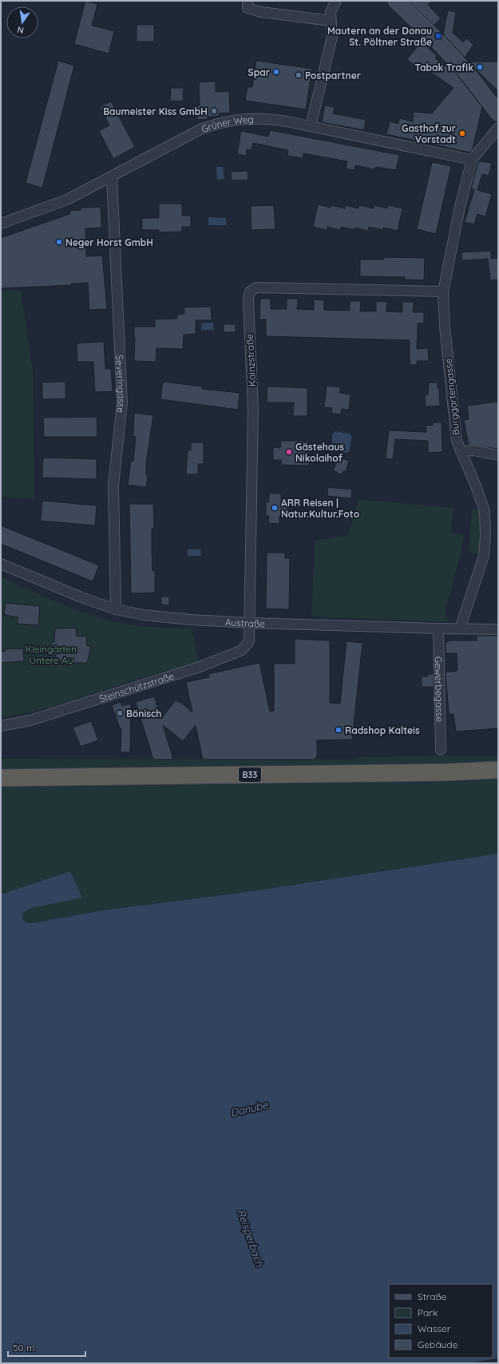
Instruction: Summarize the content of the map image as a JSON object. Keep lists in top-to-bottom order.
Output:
{
  "streets": {
    "highway": ["B33"],
    "street": [
      "Grüner Weg",
      "Kainzstraße",
      "Severingasse",
      "Burggartengasse",
      "Austraße",
      "Steinschützstraße",
      "Gewerbegasse"
    ]
  },
  "crossings": [
    ["Grüner Weg", "Severingasse"],
    ["Grüner Weg", "Burggartengasse"],
    ["Kainzstraße", "Burggartengasse"],
    ["Kainzstraße", "Austraße"],
    ["Kainzstraße", "Steinschützstraße"],
    ["Severingasse", "Austraße"],
    ["Burggartengasse", "Austraße"],
    ["Austraße", "Steinschützstraße"],
    ["Austraße", "Gewerbegasse"]
  ],
  "water": ["Danube", "Reisperbach"],
  "parks": ["Kleingärten Untere Au"],
  "places": {
    "transit": ["Mautern an der Donau St. Pöltner Straße"],
    "other": [
      "Tabak Trafik",
      "Spar",
      "Postpartner",
      "Baumeister Kiss GmbH",
      "Gasthof zur Vorstadt",
      "Neger Horst GmbH",
      "Gästehaus Nikolaihof",
      "ARR Reisen | Natur.Kultur.Foto",
      "Bönisch",
      "Radshop Kalteis"
    ]
  },
  "legend": [
    "Straße",
    "Park",
    "Wasser",
    "Gebäude"
  ],
  "scale_bar": "50 m",
  "north": "bottom"
}
